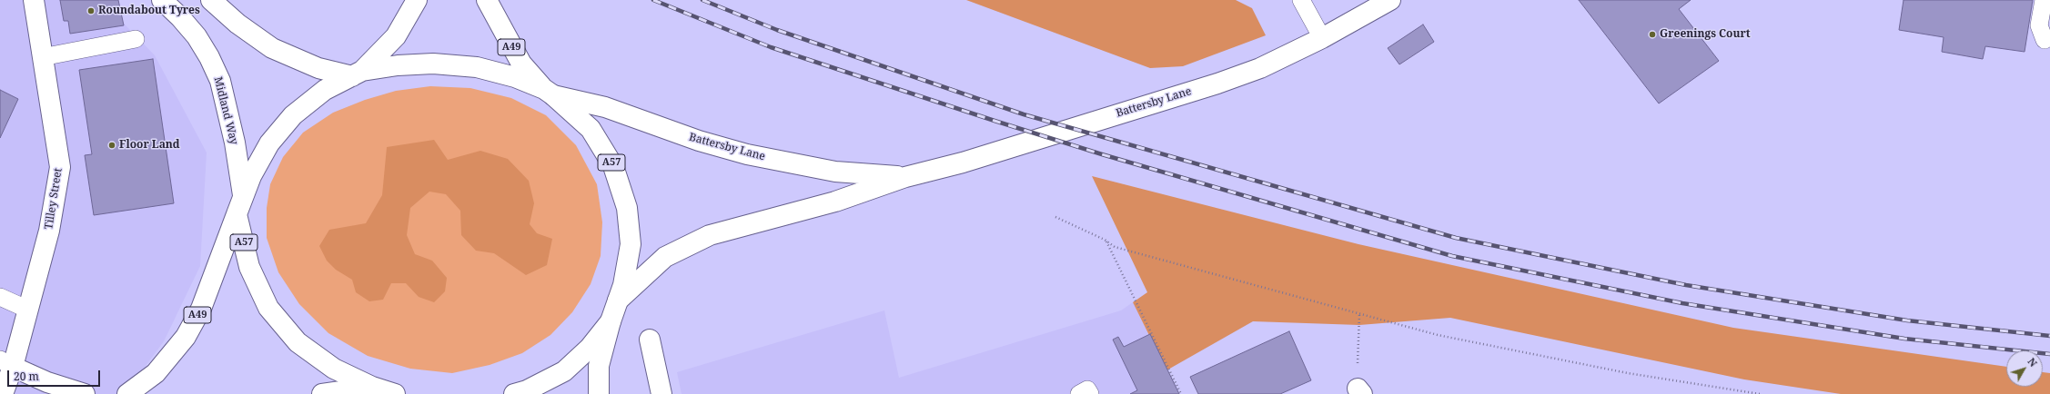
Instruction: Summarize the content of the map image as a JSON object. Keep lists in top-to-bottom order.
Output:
{
  "streets": {
    "main road": [
      "A49",
      "Battersby Lane",
      "Midland Way",
      "A57",
      "Tilley Street"
    ]
  },
  "crossings": [
    ["A49", "Battersby Lane"],
    ["A49", "A57"],
    ["Battersby Lane", "A57"],
    ["Midland Way", "A57"]
  ],
  "places": ["Roundabout Tyres", "Greenings Court", "Floor Land"],
  "scale_bar": "20 m",
  "north": "top right"
}
